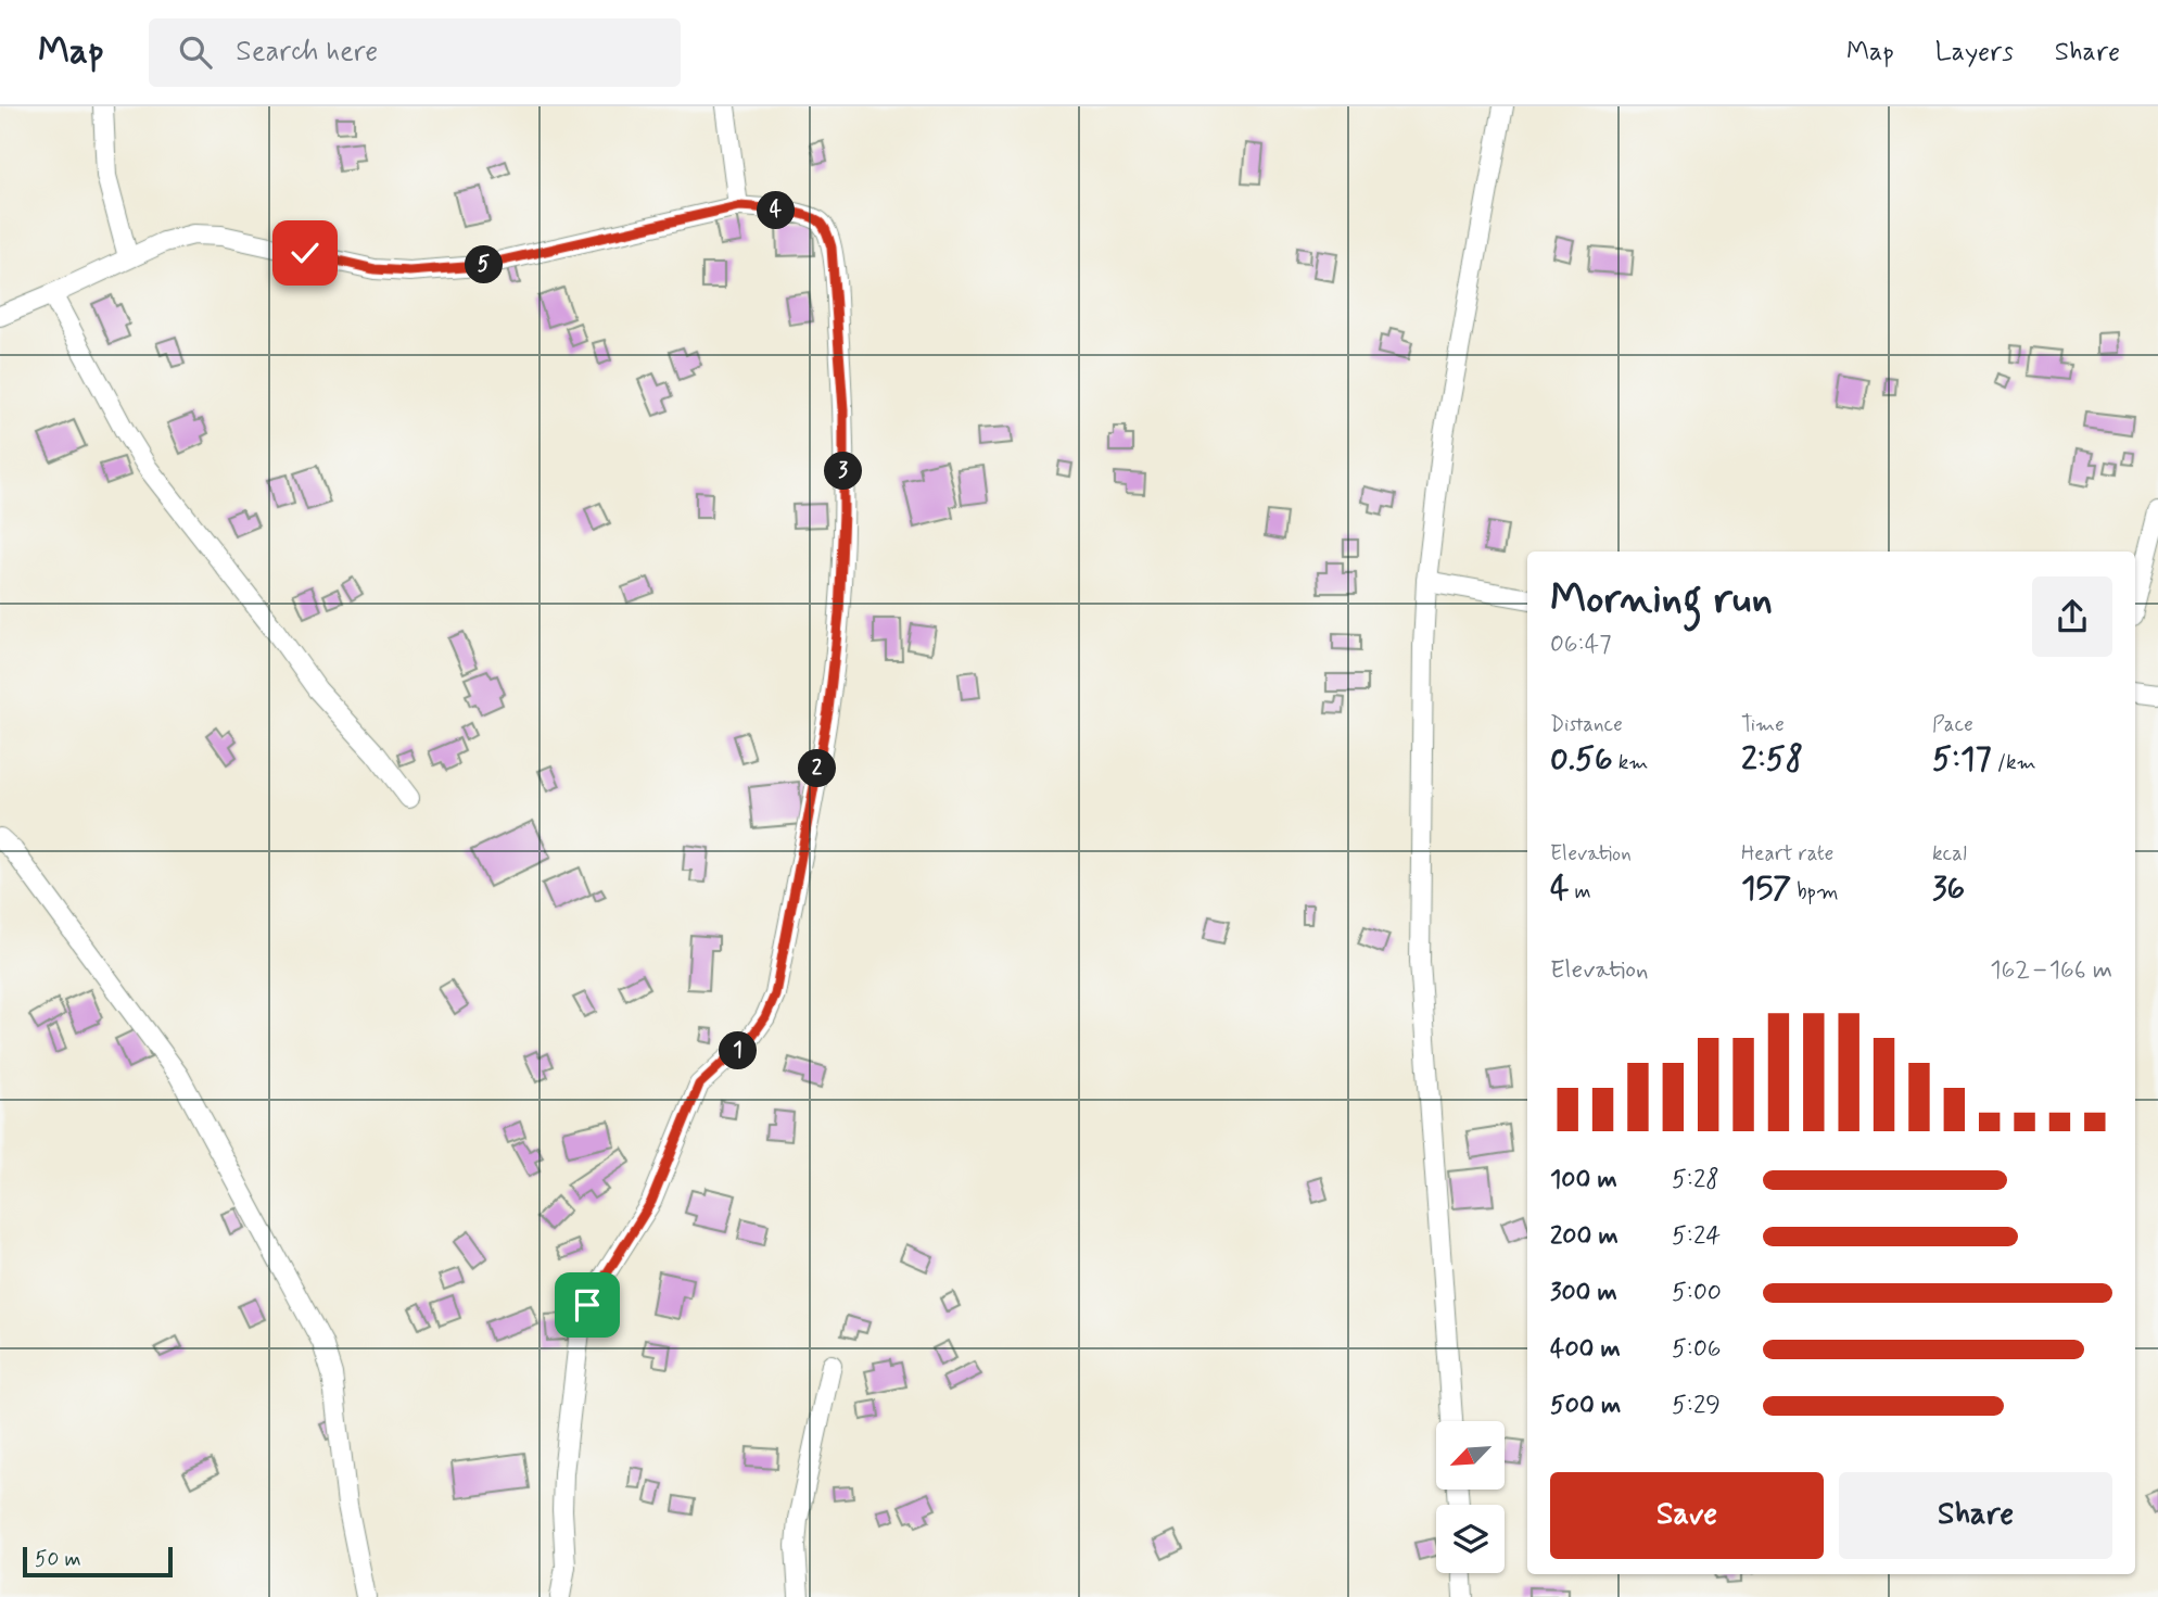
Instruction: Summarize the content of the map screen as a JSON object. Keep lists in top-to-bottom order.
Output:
{
  "scale_bar": "50 m",
  "north": "bottom left",
  "page": {
    "header": "Map",
    "search": "Search here",
    "nav": ["Map", "Layers", "Share"],
    "pins": [
      "4",
      "5",
      "3",
      "2",
      "1"
    ],
    "heading": ["Morning run", "06:47"],
    "stats": [
      ["Distance", "0.56 km"],
      ["Time", "2:58"],
      ["Pace", "5:17 /km"],
      ["Elevation", "4 m"],
      ["Heart rate", "157 bpm"],
      ["kcal", "36"]
    ],
    "chart": ["Elevation", "162–166 m"],
    "list": [
      {
        "name": "100 m",
        "note": "5:28"
      },
      {
        "name": "200 m",
        "note": "5:24"
      },
      {
        "name": "300 m",
        "note": "5:00"
      },
      {
        "name": "400 m",
        "note": "5:06"
      },
      {
        "name": "500 m",
        "note": "5:29"
      }
    ],
    "buttons": ["Save", "Share"],
    "scale": "50 m"
  }
}
